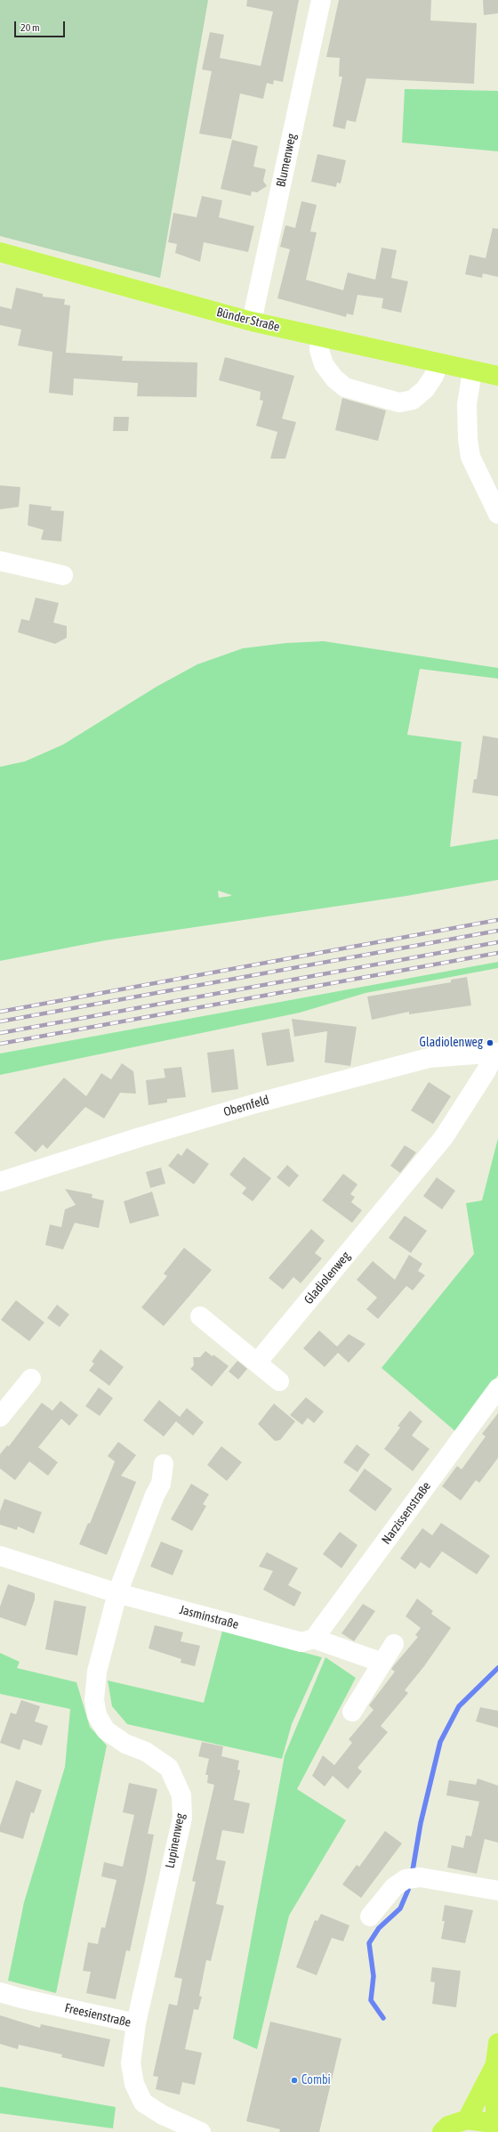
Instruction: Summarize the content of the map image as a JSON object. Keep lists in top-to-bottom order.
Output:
{
  "streets": {
    "main road": ["Bünder Straße"],
    "street": [
      "Blumenweg",
      "Obernfeld",
      "Gladiolenweg",
      "Narzissenstraße",
      "Jasminstraße",
      "Lupinenweg",
      "Freesienstraße"
    ]
  },
  "crossings": [
    ["Blumenweg", "Bünder Straße"],
    ["Obernfeld", "Gladiolenweg"],
    ["Narzissenstraße", "Jasminstraße"],
    ["Jasminstraße", "Lupinenweg"],
    ["Lupinenweg", "Freesienstraße"]
  ],
  "places": ["Gladiolenweg", "Combi"],
  "scale_bar": "20 m"
}
